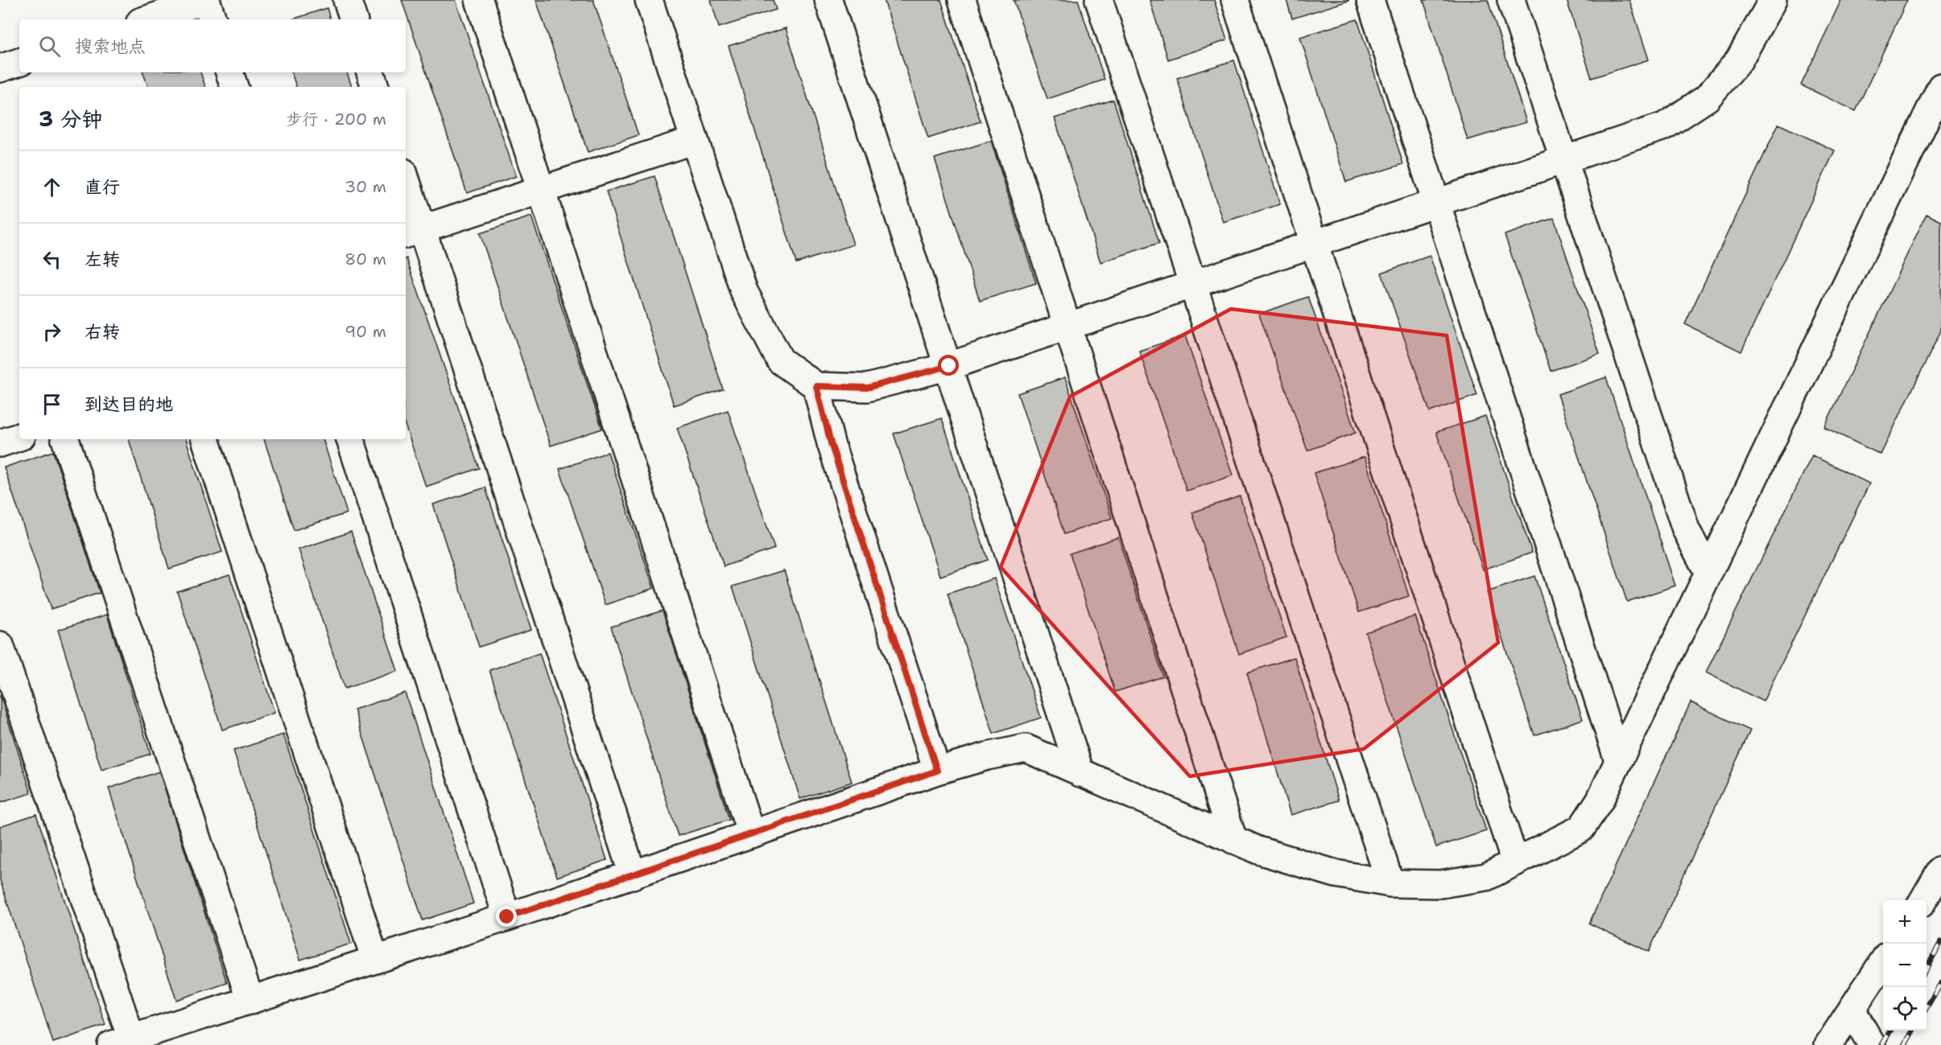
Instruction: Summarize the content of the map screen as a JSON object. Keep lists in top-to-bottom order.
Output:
{
  "page": {
    "search": "搜索地点",
    "heading": ["3 分钟", "步行 · 200 m"],
    "list": [
      ["直行", "30 m"],
      ["左转", "80 m"],
      ["右转", "90 m"],
      "到达目的地"
    ],
    "map_buttons": ["+", "−"]
  }
}
